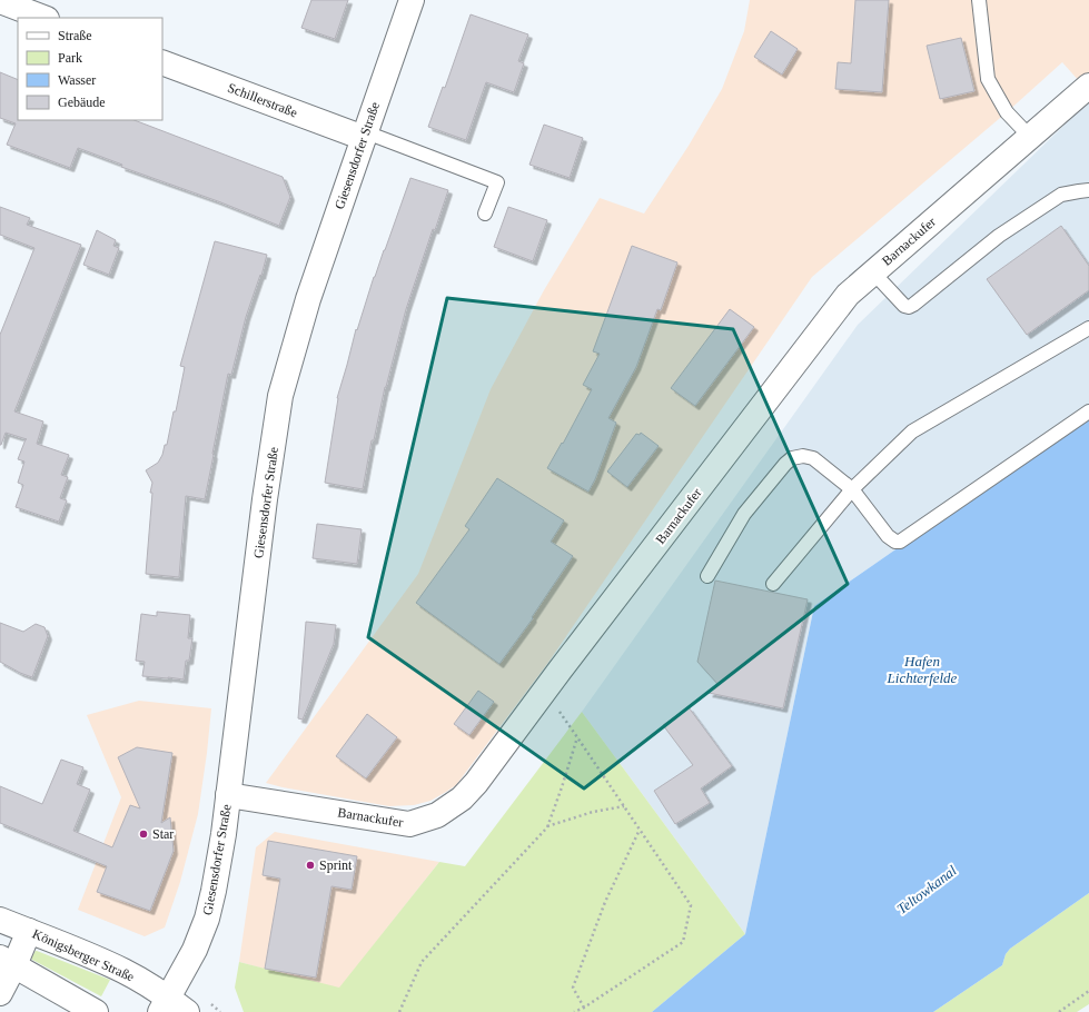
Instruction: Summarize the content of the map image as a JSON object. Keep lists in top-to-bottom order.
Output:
{
  "streets": {
    "street": [
      "Schillerstraße",
      "Giesensdorfer Straße",
      "Barnackufer",
      "Königsberger Straße"
    ]
  },
  "crossings": [
    ["Schillerstraße", "Giesensdorfer Straße"],
    ["Giesensdorfer Straße", "Barnackufer"],
    ["Giesensdorfer Straße", "Königsberger Straße"]
  ],
  "water": ["Hafen Lichterfelde", "Teltowkanal"],
  "places": ["Star", "Sprint"],
  "legend": [
    "Straße",
    "Park",
    "Wasser",
    "Gebäude"
  ]
}
